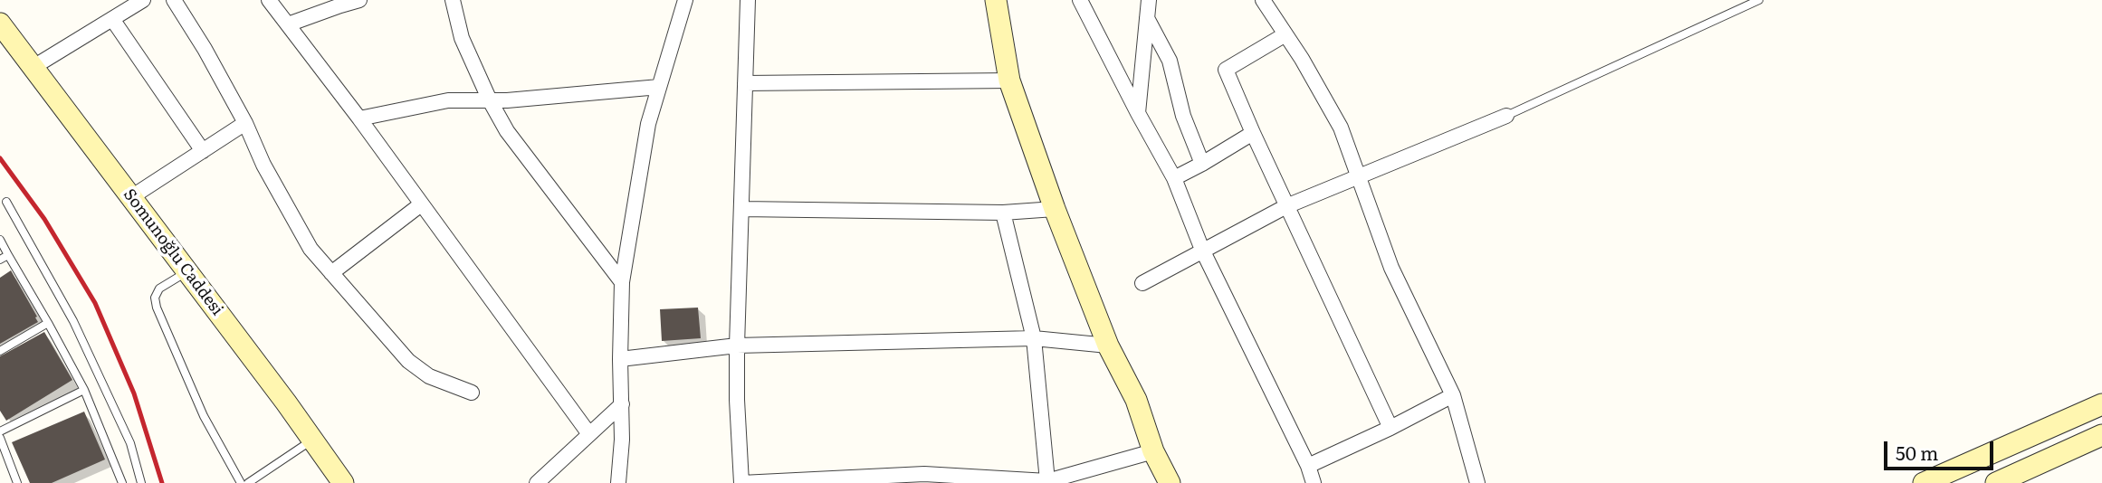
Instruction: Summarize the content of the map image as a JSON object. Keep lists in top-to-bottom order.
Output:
{
  "streets": {
    "main road": ["Somunoğlu Caddesi"]
  },
  "scale_bar": "50 m"
}
